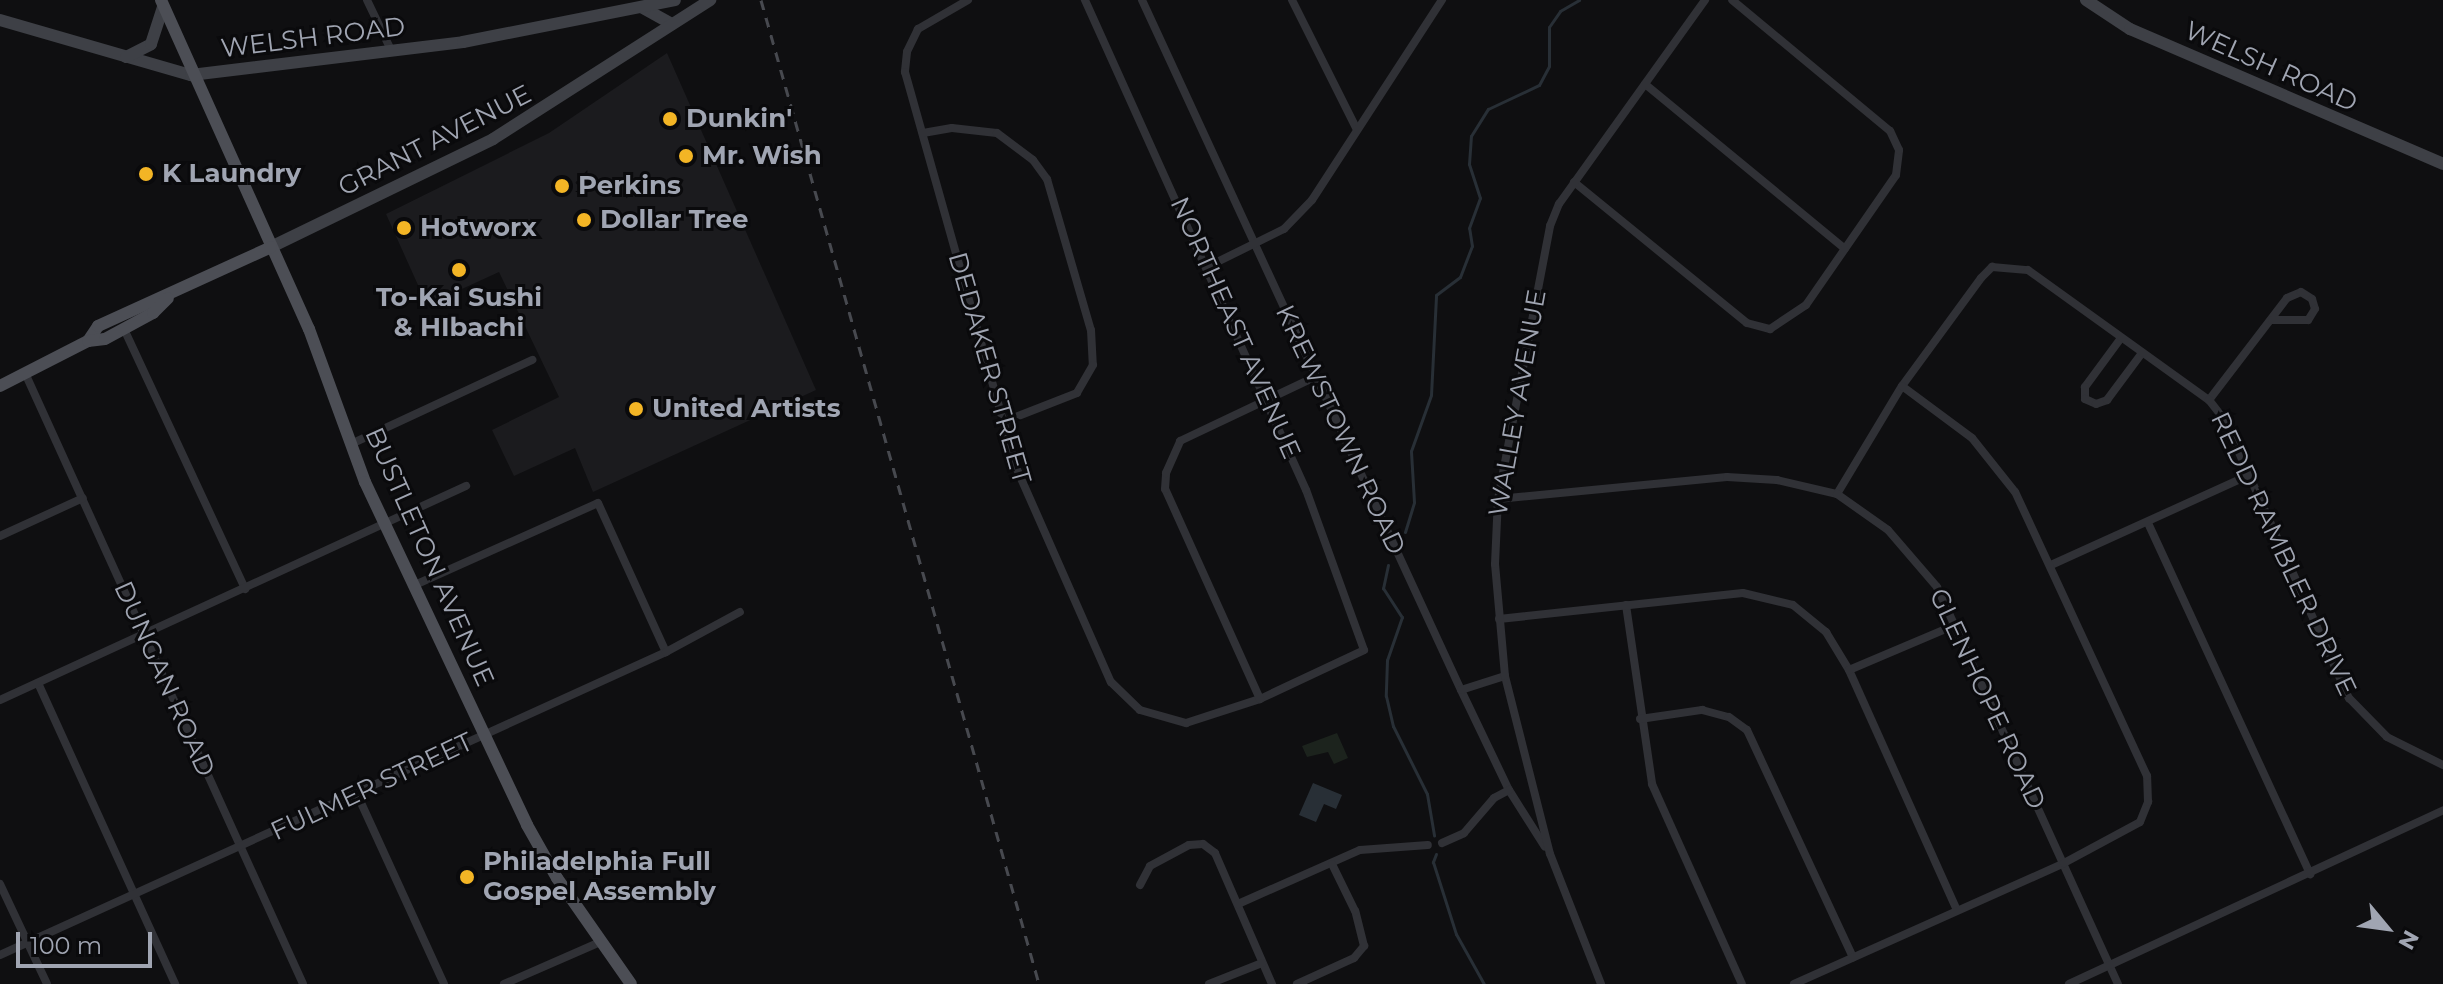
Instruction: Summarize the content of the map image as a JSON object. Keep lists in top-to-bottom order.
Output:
{
  "streets": {
    "main road": ["WELSH ROAD", "GRANT AVENUE", "BUSTLETON AVENUE"],
    "street": [
      "NORTHEAST AVENUE",
      "DEDAKER STREET",
      "WALLEY AVENUE",
      "KREWSTOWN ROAD",
      "REDD RAMBLER DRIVE",
      "DUNGAN ROAD",
      "GLENHOPE ROAD",
      "FULMER STREET"
    ]
  },
  "crossings": [
    ["WELSH ROAD", "BUSTLETON AVENUE"],
    ["GRANT AVENUE", "BUSTLETON AVENUE"],
    ["GRANT AVENUE", "DUNGAN ROAD"],
    ["NORTHEAST AVENUE", "DEDAKER STREET"],
    ["WALLEY AVENUE", "KREWSTOWN ROAD"],
    ["WALLEY AVENUE", "GLENHOPE ROAD"],
    ["REDD RAMBLER DRIVE", "GLENHOPE ROAD"],
    ["BUSTLETON AVENUE", "FULMER STREET"],
    ["DUNGAN ROAD", "FULMER STREET"]
  ],
  "places": [
    "Dunkin'",
    "Mr. Wish",
    "K Laundry",
    "Perkins",
    "Dollar Tree",
    "Hotworx",
    "To-Kai Sushi & HIbachi",
    "United Artists",
    "Philadelphia Full Gospel Assembly"
  ],
  "scale_bar": "100 m",
  "north": "bottom right"
}
